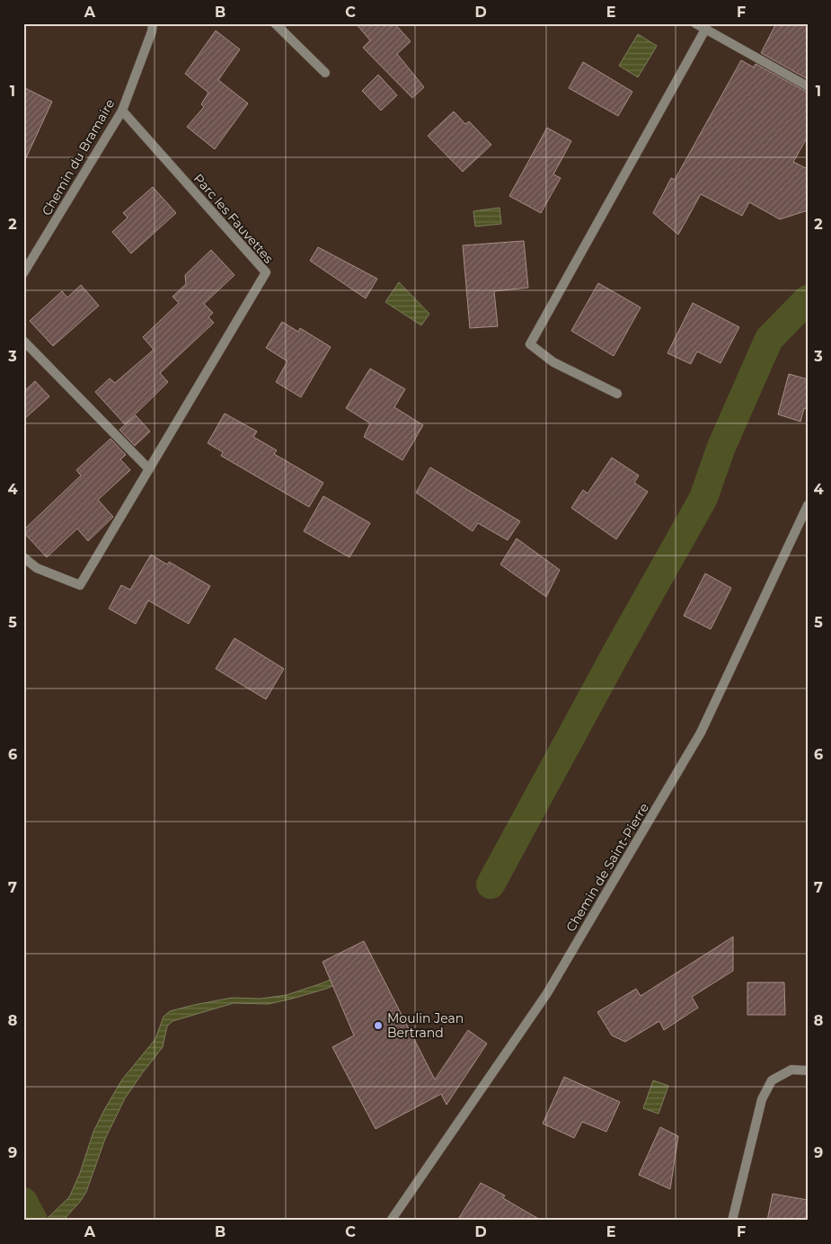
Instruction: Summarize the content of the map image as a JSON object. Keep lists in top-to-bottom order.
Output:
{
  "streets": {
    "street": ["Chemin du Bramaire", "Parc les Fauvettes", "Chemin de Saint-Pierre"]
  },
  "crossings": [
    ["Chemin du Bramaire", "Parc les Fauvettes"]
  ],
  "places": ["Moulin Jean Bertrand"],
  "grid": {
    "columns": [
      "A",
      "B",
      "C",
      "D",
      "E",
      "F"
    ],
    "rows": [
      "1",
      "2",
      "3",
      "4",
      "5",
      "6",
      "7",
      "8",
      "9"
    ]
  }
}
